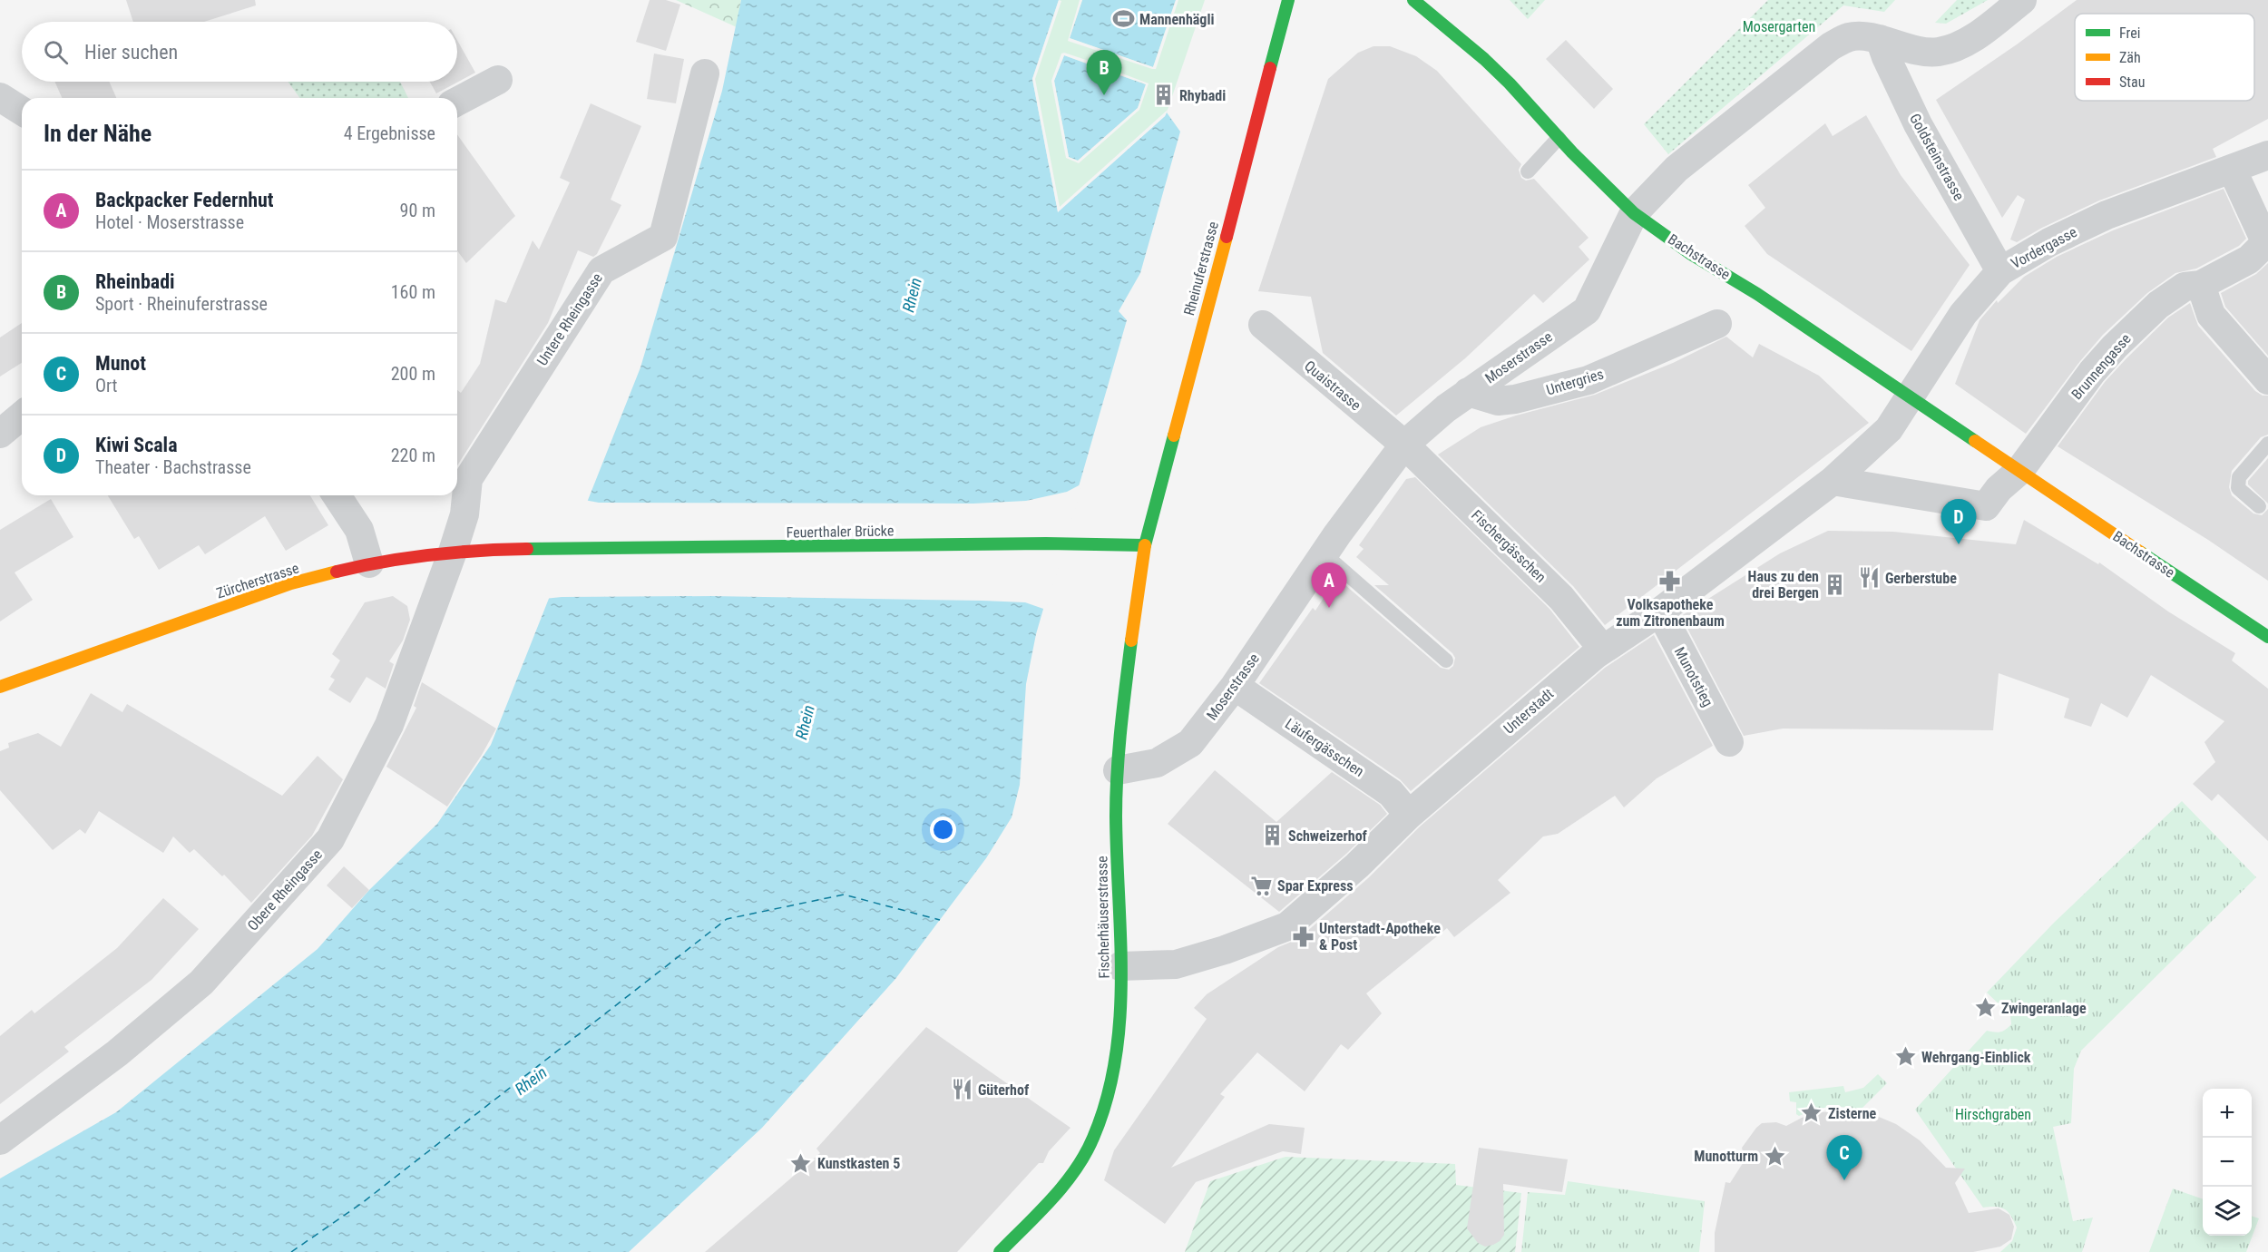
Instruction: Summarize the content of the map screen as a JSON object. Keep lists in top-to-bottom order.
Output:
{
  "streets": {
    "main road": [
      "Bachstrasse",
      "Rheinuferstrasse",
      "Feuerthaler Brücke",
      "Zürcherstrasse",
      "Fischerhäuserstrasse"
    ],
    "street": [
      "Goldsteinstrasse",
      "Vordergasse",
      "Untere Rheingasse",
      "Moserstrasse",
      "Brunnengasse",
      "Untergries",
      "Quaistrasse",
      "Fischergässchen",
      "Munotstieg",
      "Unterstadt",
      "Läufergässchen",
      "Obere Rheingasse"
    ]
  },
  "crossings": [
    ["Goldsteinstrasse", "Vordergasse"],
    ["Goldsteinstrasse", "Moserstrasse"],
    ["Vordergasse", "Bachstrasse"],
    ["Vordergasse", "Unterstadt"],
    ["Bachstrasse", "Moserstrasse"],
    ["Bachstrasse", "Brunnengasse"],
    ["Bachstrasse", "Unterstadt"],
    ["Rheinuferstrasse", "Feuerthaler Brücke"],
    ["Rheinuferstrasse", "Fischerhäuserstrasse"],
    ["Untere Rheingasse", "Zürcherstrasse"],
    ["Untere Rheingasse", "Obere Rheingasse"],
    ["Moserstrasse", "Untergries"],
    ["Moserstrasse", "Quaistrasse"],
    ["Moserstrasse", "Fischergässchen"],
    ["Moserstrasse", "Läufergässchen"],
    ["Moserstrasse", "Fischerhäuserstrasse"],
    ["Quaistrasse", "Fischergässchen"],
    ["Feuerthaler Brücke", "Zürcherstrasse"],
    ["Feuerthaler Brücke", "Fischerhäuserstrasse"],
    ["Fischergässchen", "Unterstadt"],
    ["Zürcherstrasse", "Obere Rheingasse"],
    ["Munotstieg", "Unterstadt"],
    ["Unterstadt", "Läufergässchen"],
    ["Unterstadt", "Fischerhäuserstrasse"]
  ],
  "water": ["Rhein"],
  "parks": ["Mosergarten", "Hirschgraben"],
  "places": {
    "sports": ["Mannenhägli"],
    "building": ["Rhybadi", "Haus zu den drei Bergen", "Schweizerhof"],
    "restaurant": ["Gerberstube", "Güterhof"],
    "pharmacy": ["Volksapotheke zum Zitronenbaum", "Unterstadt-Apotheke & Post"],
    "supermarket": ["Spar Express"],
    "place": [
      "Zwingeranlage",
      "Wehrgang-Einblick",
      "Zisterne",
      "Munotturm",
      "Kunstkasten 5"
    ]
  },
  "legend": ["Frei", "Zäh", "Stau"],
  "page": {
    "search": "Hier suchen",
    "pins": [
      "B",
      "D",
      "A",
      "C"
    ],
    "heading": ["In der Nähe", "4 Ergebnisse"],
    "list": [
      {
        "mark": "A",
        "name": "Backpacker Federnhut",
        "note": "Hotel · Moserstrasse",
        "value": "90 m"
      },
      {
        "mark": "B",
        "name": "Rheinbadi",
        "note": "Sport · Rheinuferstrasse",
        "value": "160 m"
      },
      {
        "mark": "C",
        "name": "Munot",
        "note": "Ort",
        "value": "200 m"
      },
      {
        "mark": "D",
        "name": "Kiwi Scala",
        "note": "Theater · Bachstrasse",
        "value": "220 m"
      }
    ],
    "map_buttons": ["+", "−"]
  }
}
